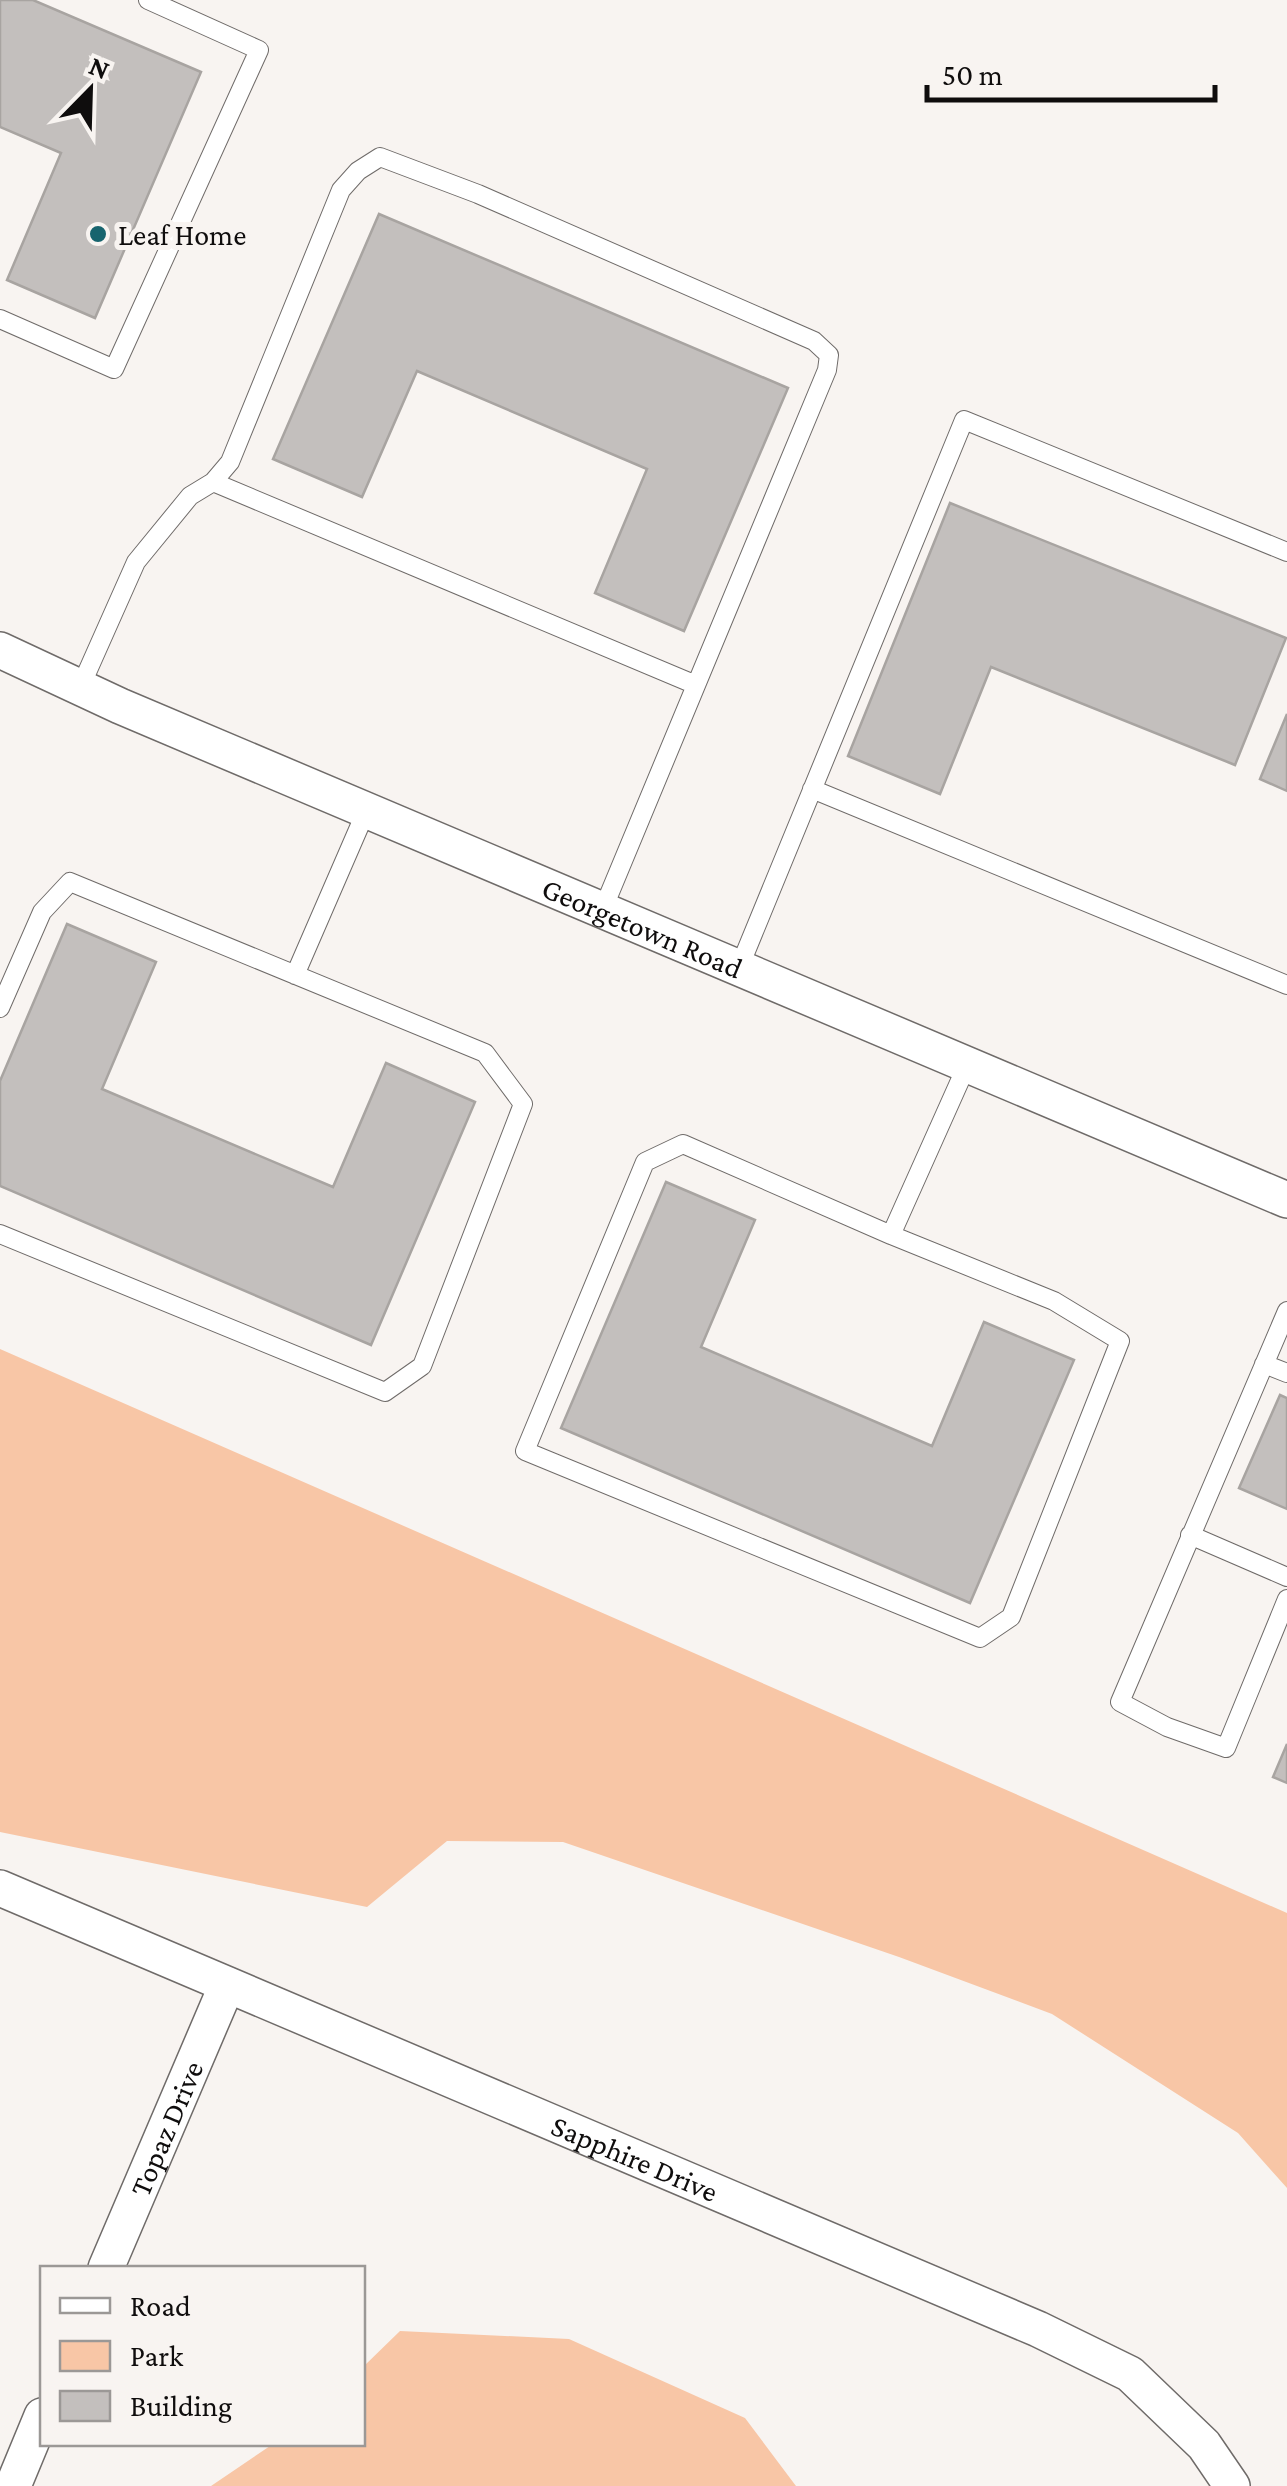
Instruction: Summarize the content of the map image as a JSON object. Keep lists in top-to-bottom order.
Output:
{
  "streets": {
    "street": ["Georgetown Road", "Topaz Drive", "Sapphire Drive"]
  },
  "crossings": [
    ["Topaz Drive", "Sapphire Drive"]
  ],
  "places": ["Leaf Home"],
  "legend": ["Road", "Park", "Building"],
  "scale_bar": "50 m",
  "north": "top right"
}
